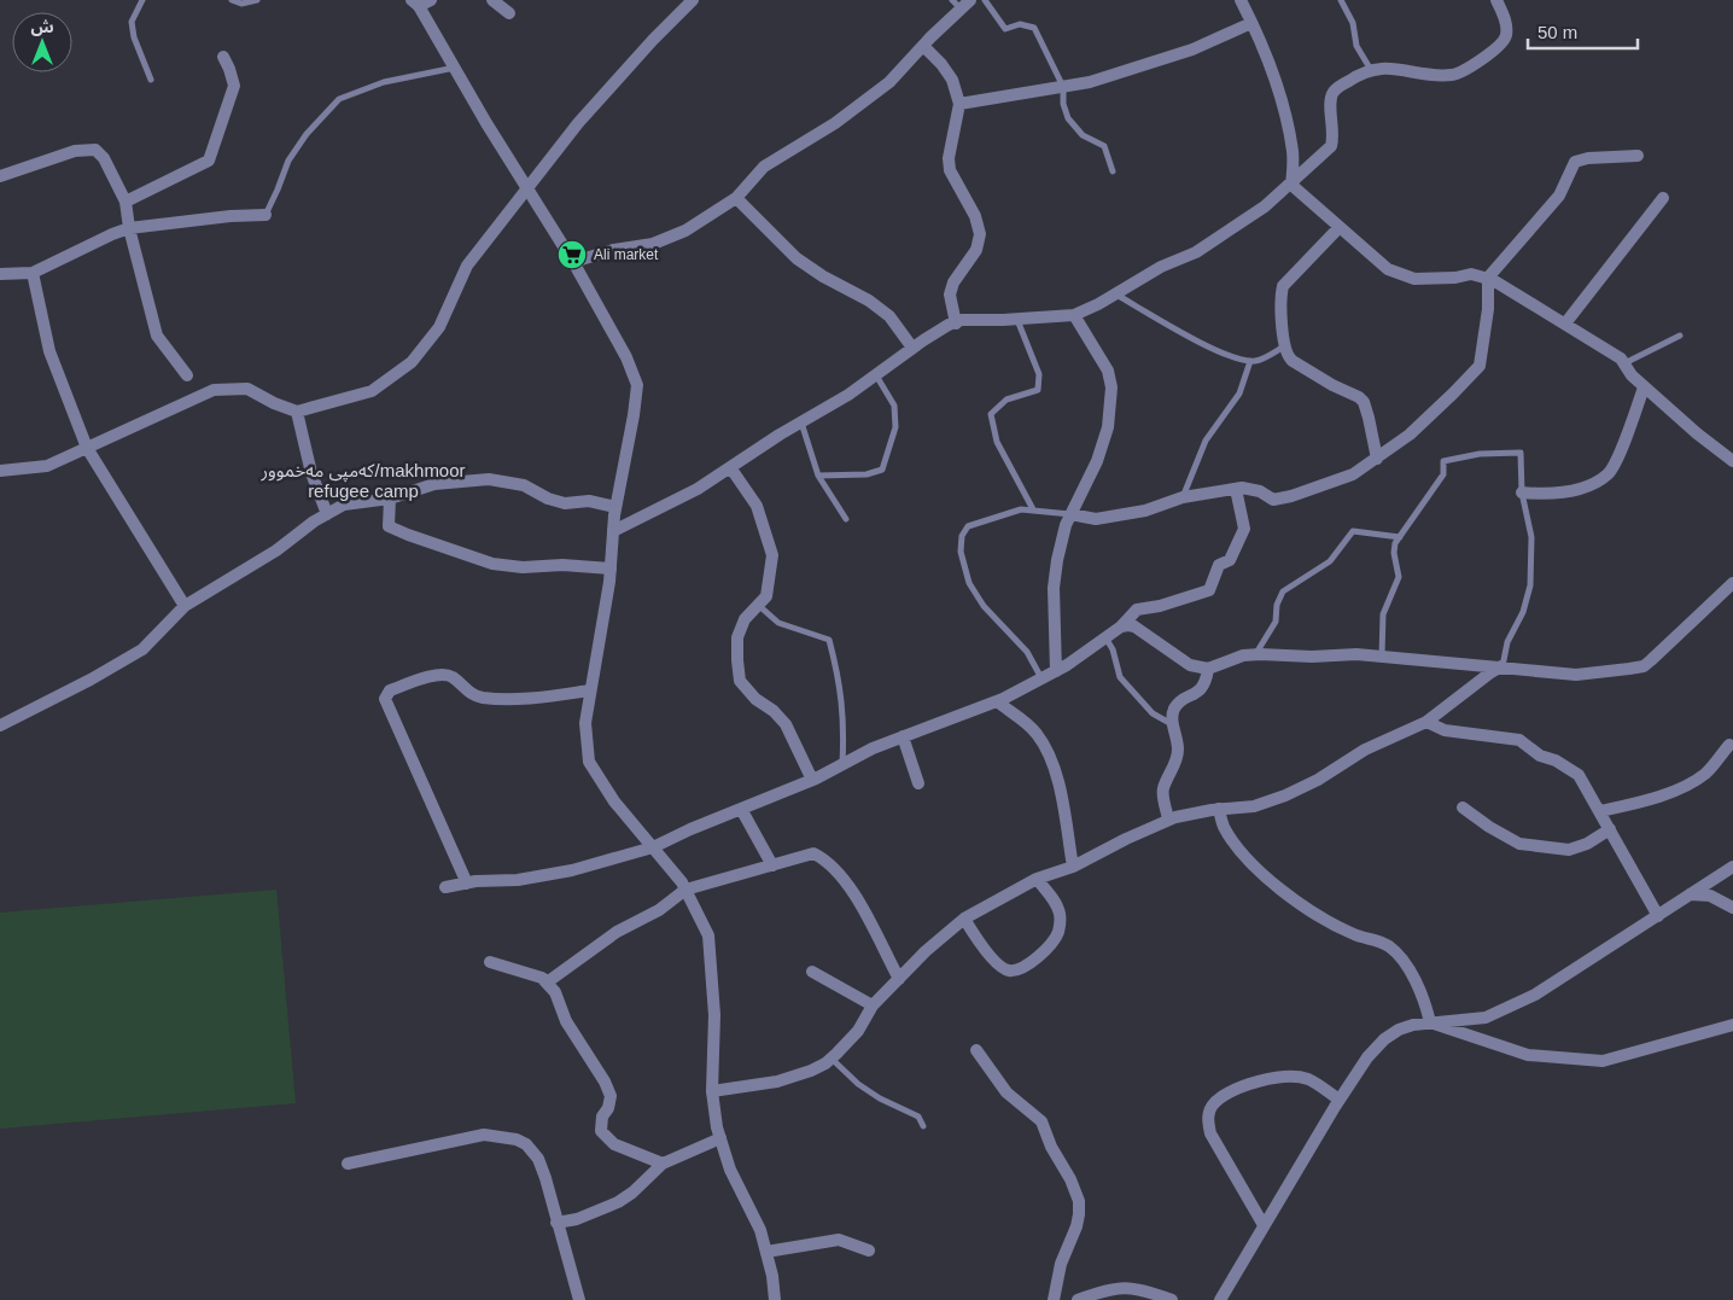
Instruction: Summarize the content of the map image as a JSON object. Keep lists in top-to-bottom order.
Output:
{
  "districts": ["کەمپی مەخموور/makhmoor refugee camp"],
  "places": {
    "supermarket": ["Ali market"]
  },
  "scale_bar": "50 m",
  "north": "top"
}
